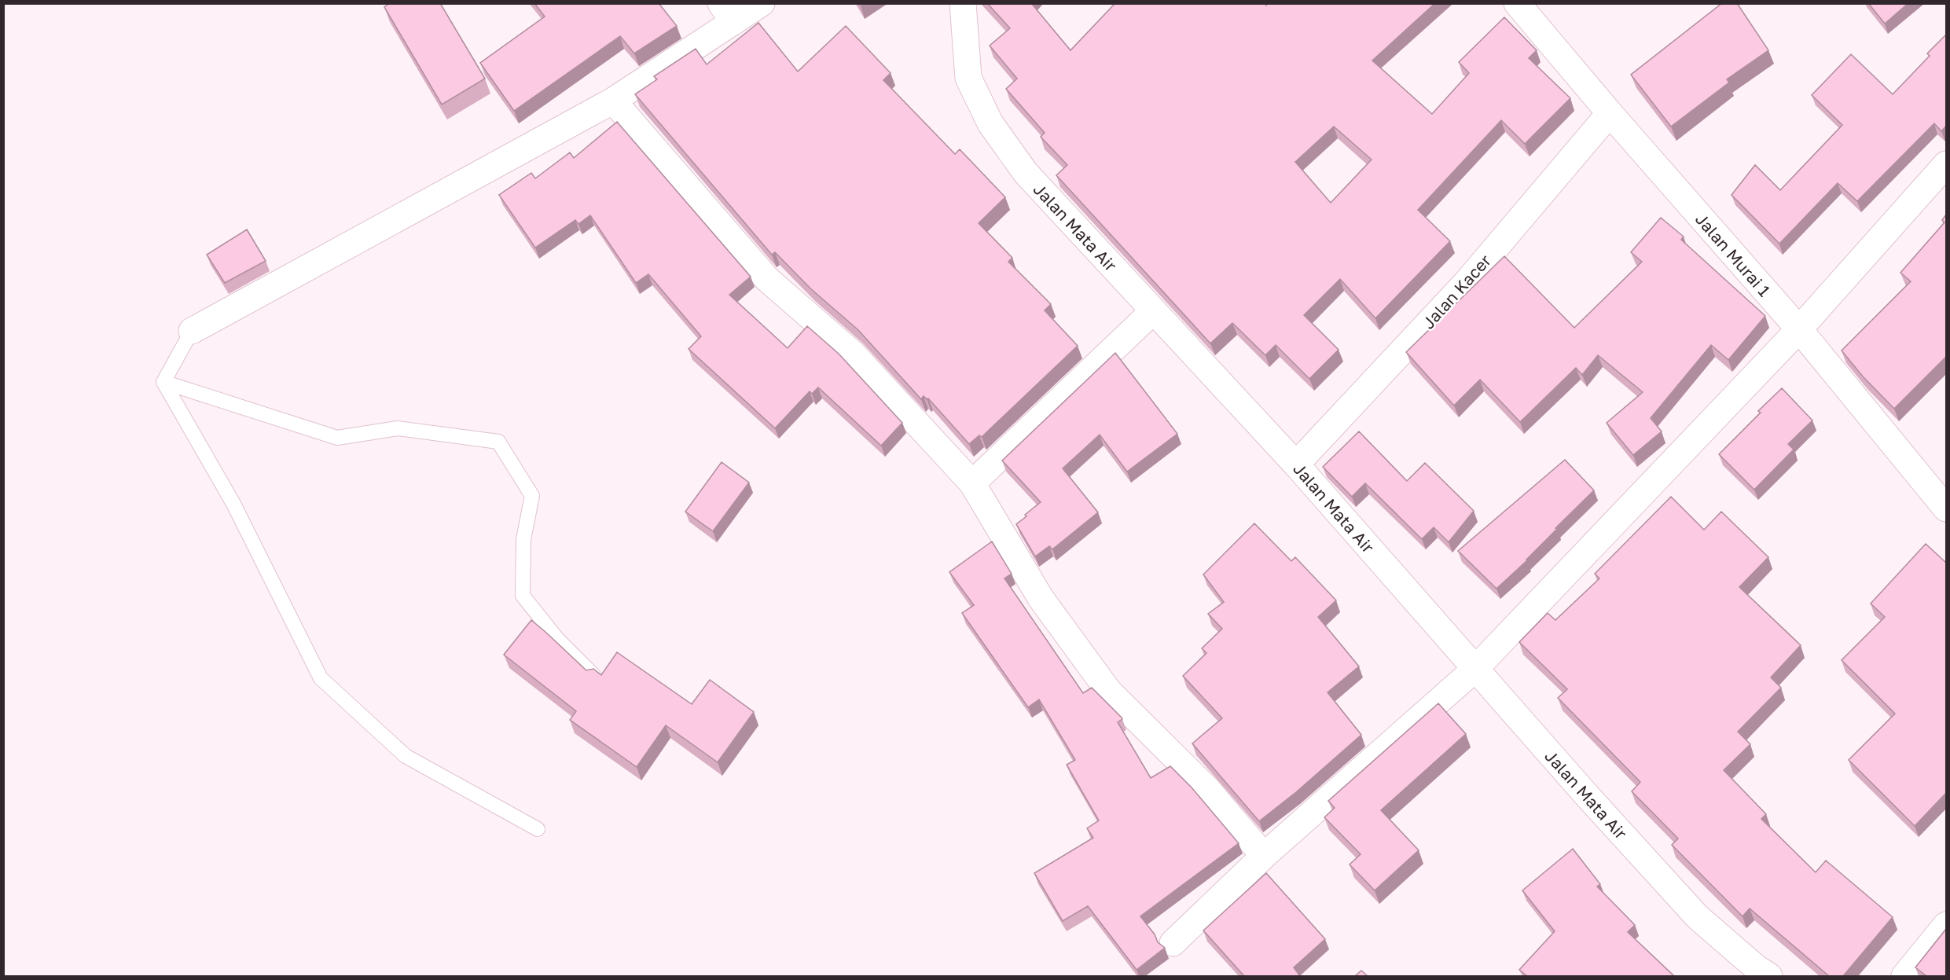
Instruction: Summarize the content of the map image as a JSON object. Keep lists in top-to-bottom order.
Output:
{
  "streets": {
    "street": ["Jalan Mata Air", "Jalan Murai 1", "Jalan Kacer"]
  },
  "crossings": [
    ["Jalan Mata Air", "Jalan Kacer"],
    ["Jalan Murai 1", "Jalan Kacer"]
  ]
}
